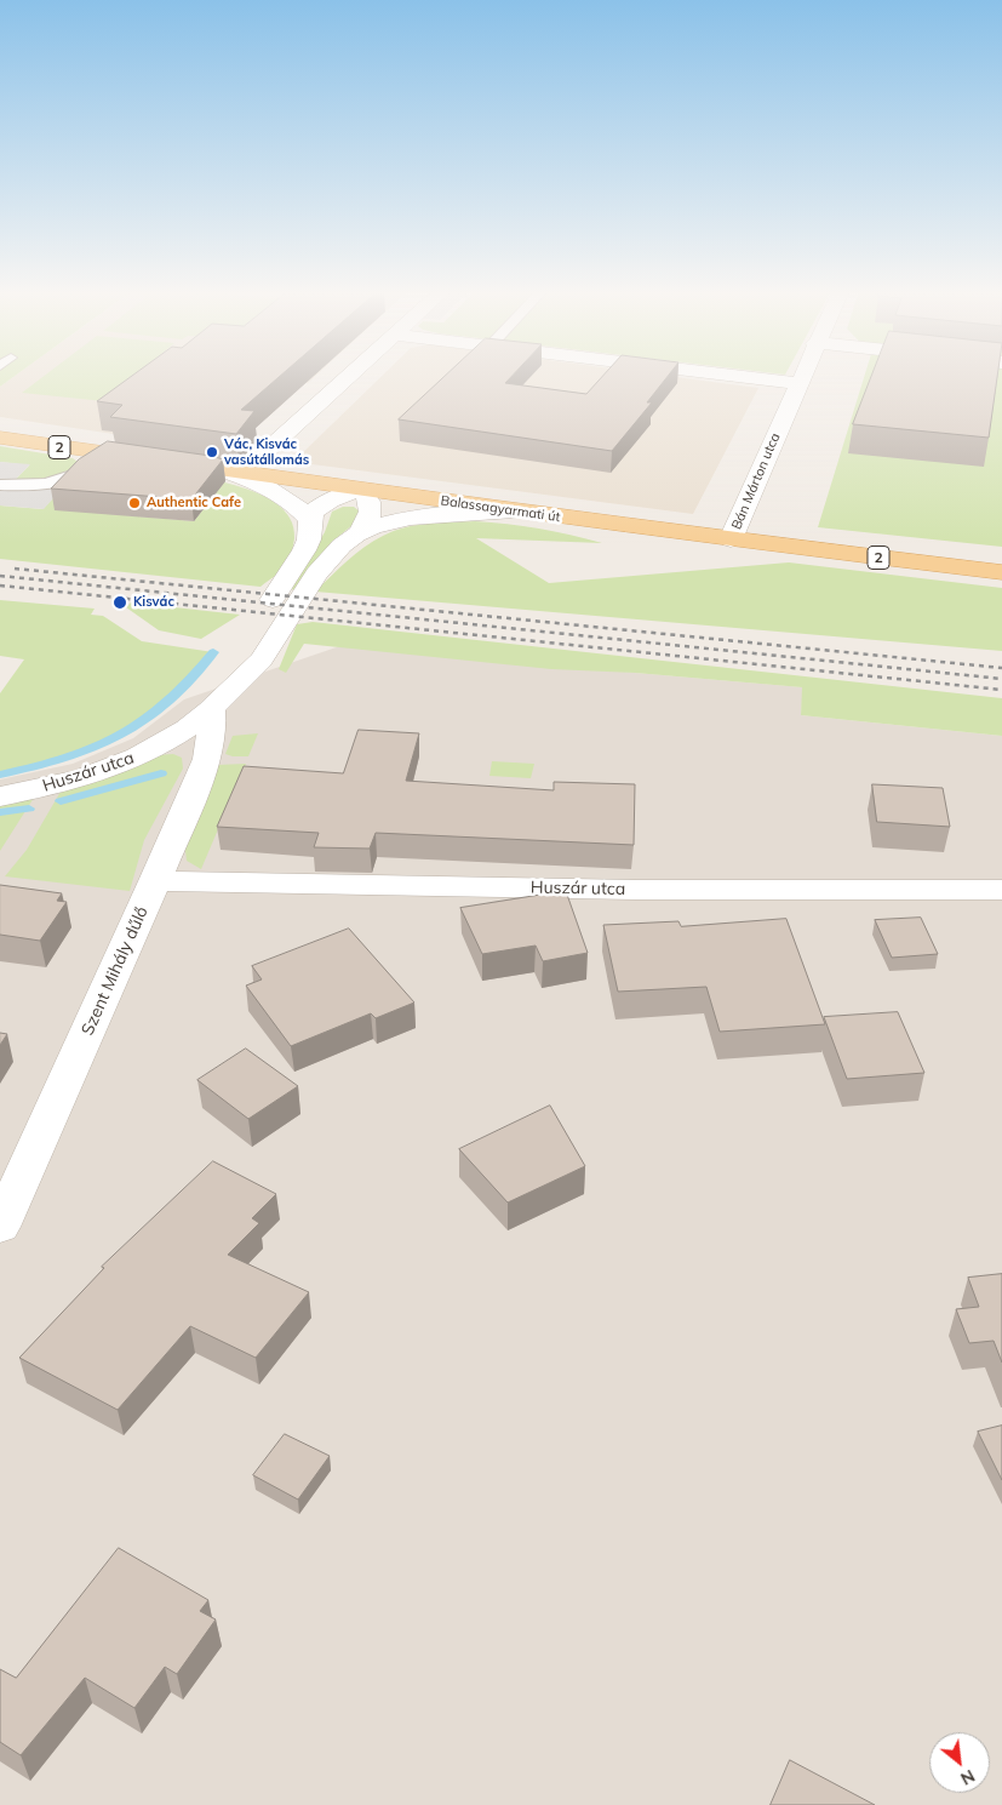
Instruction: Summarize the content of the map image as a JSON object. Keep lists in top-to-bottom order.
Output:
{
  "streets": {
    "main road": ["2", "Balassagyarmati út"],
    "street": ["Bán Márton utca", "Huszár utca", "Szent Mihály dűlő"]
  },
  "crossings": [
    ["Bán Márton utca", "Balassagyarmati út"],
    ["Balassagyarmati út", "Huszár utca"],
    ["Huszár utca", "Szent Mihály dűlő"]
  ],
  "places": ["Vác, Kisvác vasútállomás", "Authentic Cafe", "Kisvác"],
  "north": "bottom right"
}
